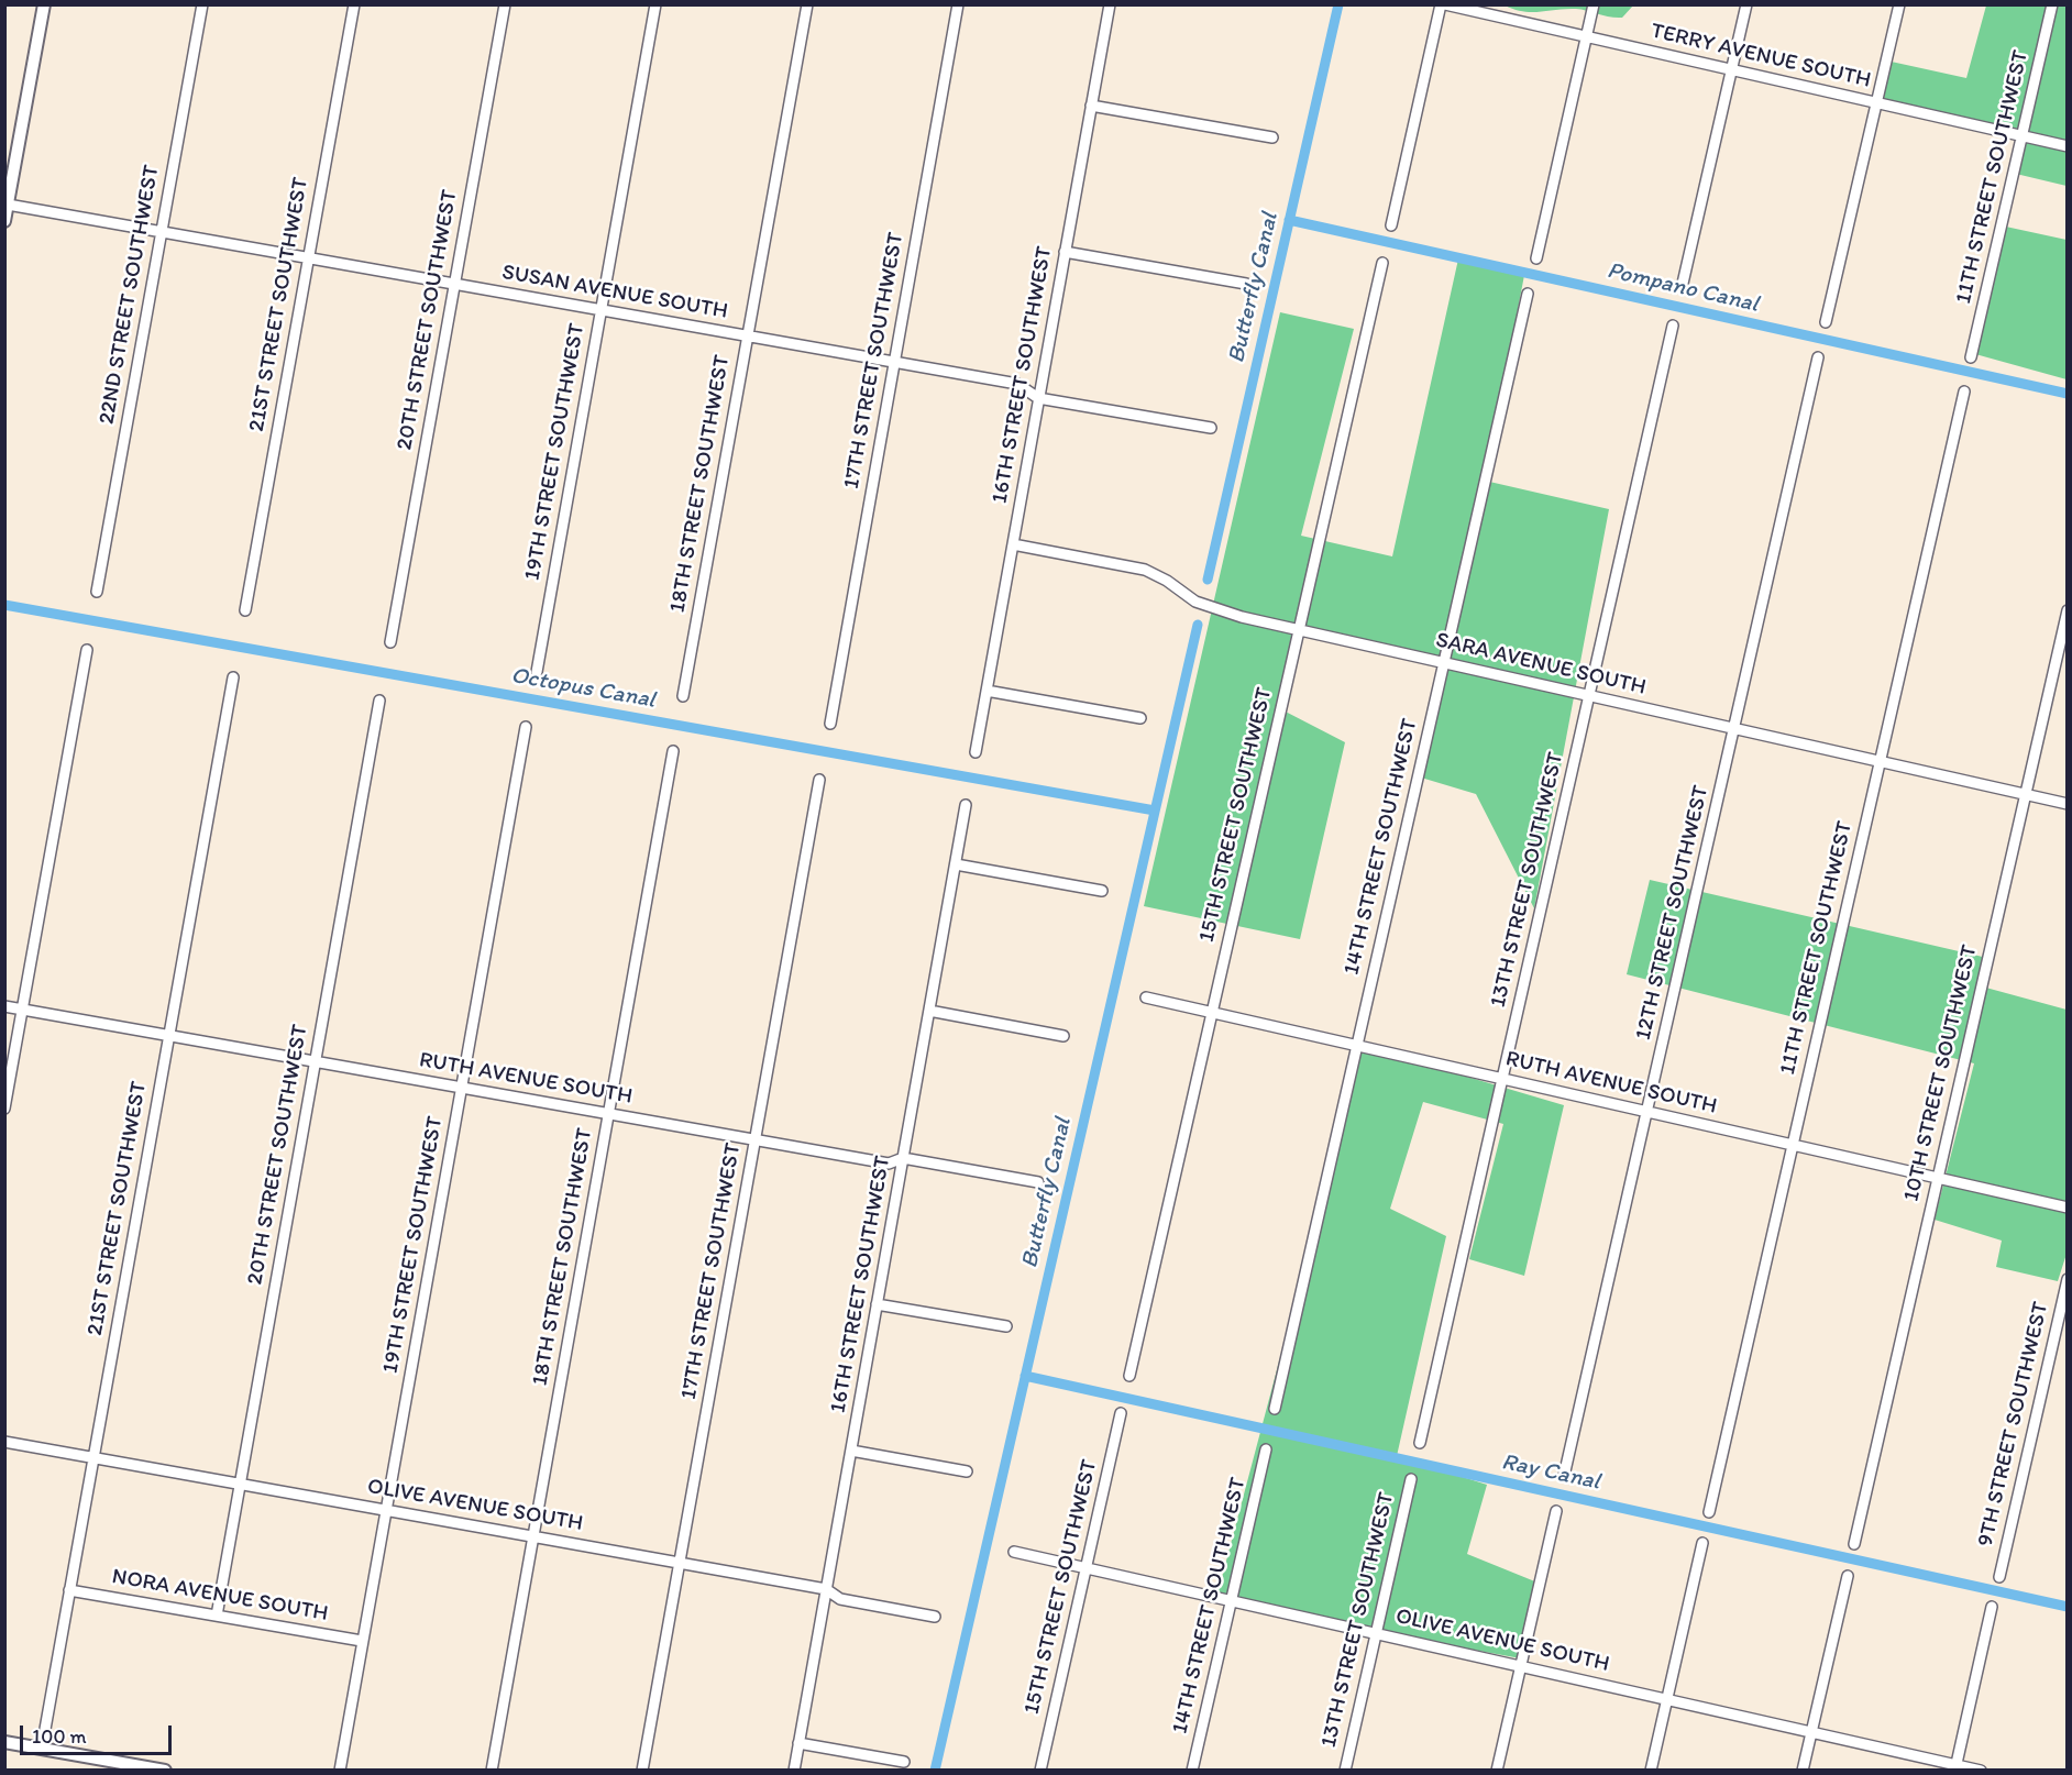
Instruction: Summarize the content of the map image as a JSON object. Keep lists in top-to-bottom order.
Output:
{
  "streets": {
    "street": [
      "TERRY AVENUE SOUTH",
      "11TH STREET SOUTHWEST",
      "SUSAN AVENUE SOUTH",
      "22ND STREET SOUTHWEST",
      "21ST STREET SOUTHWEST",
      "20TH STREET SOUTHWEST",
      "17TH STREET SOUTHWEST",
      "16TH STREET SOUTHWEST",
      "19TH STREET SOUTHWEST",
      "18TH STREET SOUTHWEST",
      "SARA AVENUE SOUTH",
      "15TH STREET SOUTHWEST",
      "14TH STREET SOUTHWEST",
      "13TH STREET SOUTHWEST",
      "12TH STREET SOUTHWEST",
      "10TH STREET SOUTHWEST",
      "RUTH AVENUE SOUTH",
      "9TH STREET SOUTHWEST",
      "OLIVE AVENUE SOUTH",
      "NORA AVENUE SOUTH"
    ]
  },
  "crossings": [
    ["TERRY AVENUE SOUTH", "11TH STREET SOUTHWEST"],
    ["11TH STREET SOUTHWEST", "SARA AVENUE SOUTH"],
    ["11TH STREET SOUTHWEST", "RUTH AVENUE SOUTH"],
    ["SUSAN AVENUE SOUTH", "22ND STREET SOUTHWEST"],
    ["SUSAN AVENUE SOUTH", "21ST STREET SOUTHWEST"],
    ["SUSAN AVENUE SOUTH", "20TH STREET SOUTHWEST"],
    ["SUSAN AVENUE SOUTH", "17TH STREET SOUTHWEST"],
    ["SUSAN AVENUE SOUTH", "16TH STREET SOUTHWEST"],
    ["SUSAN AVENUE SOUTH", "19TH STREET SOUTHWEST"],
    ["SUSAN AVENUE SOUTH", "18TH STREET SOUTHWEST"],
    ["21ST STREET SOUTHWEST", "RUTH AVENUE SOUTH"],
    ["21ST STREET SOUTHWEST", "OLIVE AVENUE SOUTH"],
    ["21ST STREET SOUTHWEST", "NORA AVENUE SOUTH"],
    ["20TH STREET SOUTHWEST", "RUTH AVENUE SOUTH"],
    ["20TH STREET SOUTHWEST", "OLIVE AVENUE SOUTH"],
    ["20TH STREET SOUTHWEST", "NORA AVENUE SOUTH"],
    ["17TH STREET SOUTHWEST", "RUTH AVENUE SOUTH"],
    ["17TH STREET SOUTHWEST", "OLIVE AVENUE SOUTH"],
    ["16TH STREET SOUTHWEST", "SARA AVENUE SOUTH"],
    ["16TH STREET SOUTHWEST", "RUTH AVENUE SOUTH"],
    ["16TH STREET SOUTHWEST", "OLIVE AVENUE SOUTH"],
    ["19TH STREET SOUTHWEST", "RUTH AVENUE SOUTH"],
    ["19TH STREET SOUTHWEST", "OLIVE AVENUE SOUTH"],
    ["19TH STREET SOUTHWEST", "NORA AVENUE SOUTH"],
    ["18TH STREET SOUTHWEST", "RUTH AVENUE SOUTH"],
    ["18TH STREET SOUTHWEST", "OLIVE AVENUE SOUTH"],
    ["SARA AVENUE SOUTH", "15TH STREET SOUTHWEST"],
    ["SARA AVENUE SOUTH", "14TH STREET SOUTHWEST"],
    ["SARA AVENUE SOUTH", "13TH STREET SOUTHWEST"],
    ["SARA AVENUE SOUTH", "12TH STREET SOUTHWEST"],
    ["SARA AVENUE SOUTH", "10TH STREET SOUTHWEST"],
    ["15TH STREET SOUTHWEST", "RUTH AVENUE SOUTH"],
    ["15TH STREET SOUTHWEST", "OLIVE AVENUE SOUTH"],
    ["14TH STREET SOUTHWEST", "RUTH AVENUE SOUTH"],
    ["14TH STREET SOUTHWEST", "OLIVE AVENUE SOUTH"],
    ["13TH STREET SOUTHWEST", "RUTH AVENUE SOUTH"],
    ["13TH STREET SOUTHWEST", "OLIVE AVENUE SOUTH"],
    ["12TH STREET SOUTHWEST", "RUTH AVENUE SOUTH"],
    ["10TH STREET SOUTHWEST", "RUTH AVENUE SOUTH"]
  ],
  "water": [
    "Butterfly Canal",
    "Pompano Canal",
    "Octopus Canal",
    "Ray Canal"
  ],
  "scale_bar": "100 m"
}
